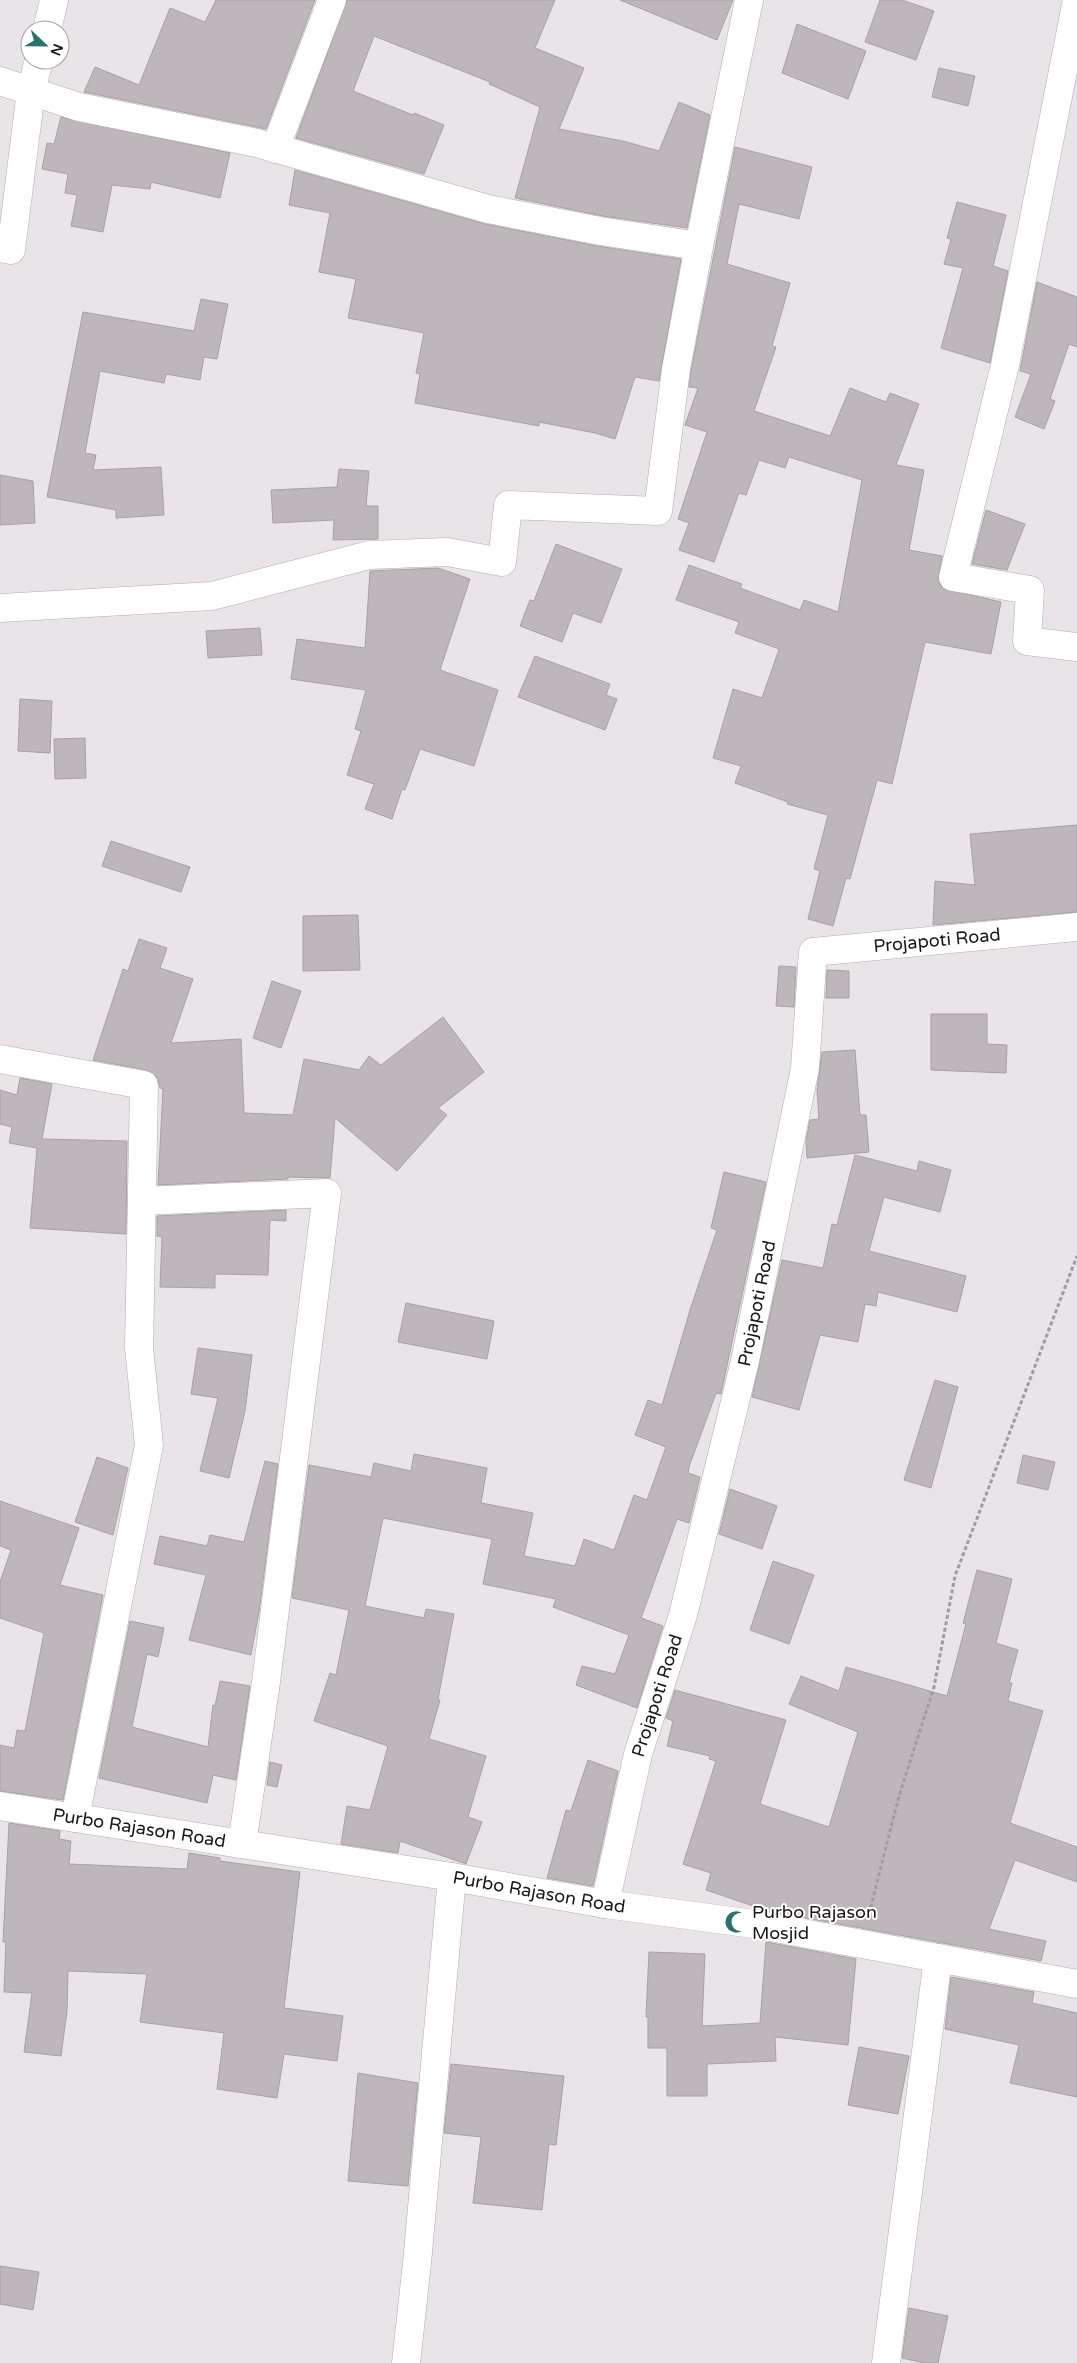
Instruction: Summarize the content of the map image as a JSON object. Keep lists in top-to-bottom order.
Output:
{
  "streets": {
    "street": ["Projapoti Road", "Purbo Rajason Road"]
  },
  "crossings": [
    ["Projapoti Road", "Purbo Rajason Road"]
  ],
  "places": {
    "mosque": ["Purbo Rajason Mosjid"]
  },
  "north": "right"
}
